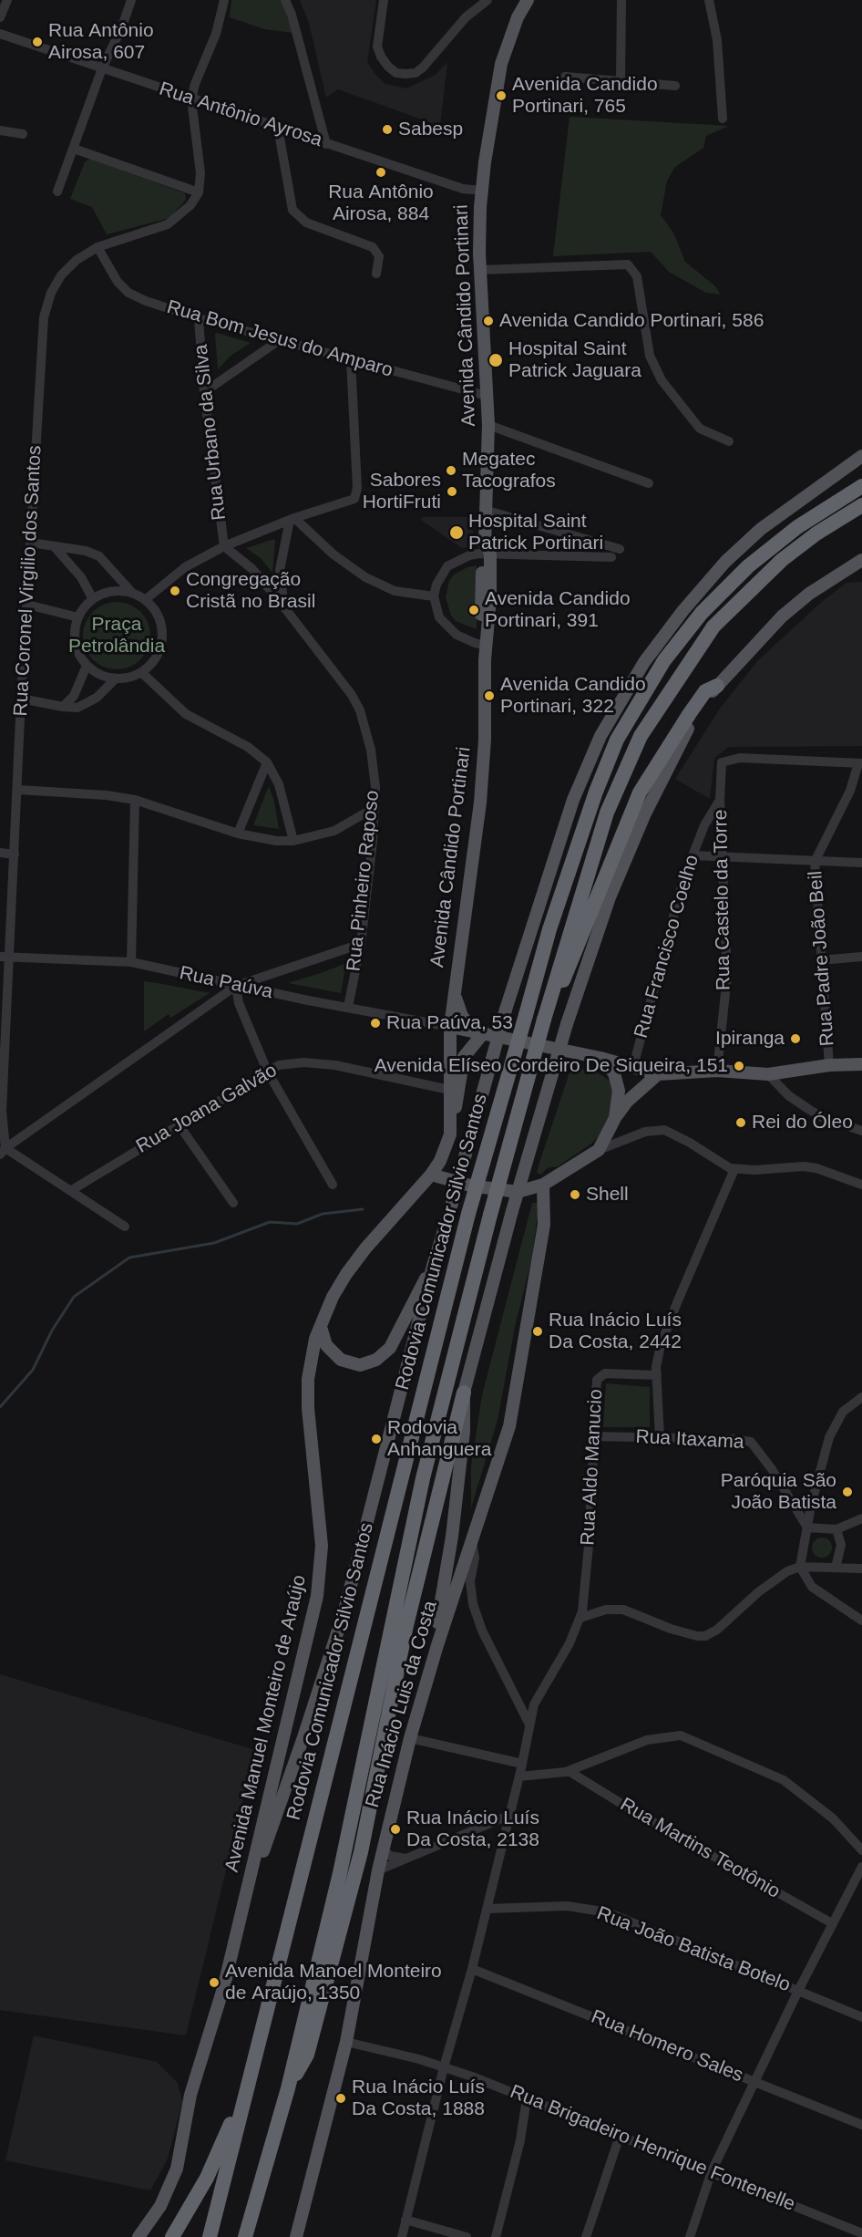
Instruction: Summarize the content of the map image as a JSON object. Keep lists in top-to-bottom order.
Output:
{
  "streets": {
    "highway": ["Rodovia Comunicador Silvio Santos"],
    "main road": ["Avenida Cândido Portinari", "Rua Inácio Luis da Costa", "Avenida Manuel Monteiro de Araújo"],
    "street": [
      "Rua Antônio Ayrosa",
      "Rua Bom Jesus do Amparo",
      "Rua Urbano da Silva",
      "Rua Coronel Virgilio dos Santos",
      "Rua Pinheiro Raposo",
      "Rua Castelo da Torre",
      "Rua Francisco Coelho",
      "Rua Padre João Beil",
      "Rua Paúva",
      "Rua Joana Galvão",
      "Rua Itaxama",
      "Rua Aldo Manucio",
      "Rua Martins Teotônio",
      "Rua João Batista Botelo",
      "Rua Homero Sales",
      "Rua Brigadeiro Henrique Fontenelle"
    ]
  },
  "crossings": [
    ["Rua Antônio Ayrosa", "Avenida Cândido Portinari"],
    ["Avenida Cândido Portinari", "Rua Bom Jesus do Amparo"],
    ["Avenida Cândido Portinari", "Rua Paúva"],
    ["Avenida Cândido Portinari", "Rua Joana Galvão"],
    ["Avenida Cândido Portinari", "Avenida Manuel Monteiro de Araújo"],
    ["Rua Bom Jesus do Amparo", "Rua Urbano da Silva"],
    ["Rua Bom Jesus do Amparo", "Rua Coronel Virgilio dos Santos"],
    ["Rua Urbano da Silva", "Rua Pinheiro Raposo"],
    ["Rua Coronel Virgilio dos Santos", "Rua Paúva"],
    ["Rua Pinheiro Raposo", "Rua Paúva"],
    ["Rua Castelo da Torre", "Rua Francisco Coelho"],
    ["Rua Castelo da Torre", "Rua Padre João Beil"],
    ["Rua Itaxama", "Rua Aldo Manucio"],
    ["Rua Aldo Manucio", "Rua João Batista Botelo"],
    ["Rua Aldo Manucio", "Rua Homero Sales"],
    ["Rua Aldo Manucio", "Rua Brigadeiro Henrique Fontenelle"],
    ["Rua Inácio Luis da Costa", "Rua Brigadeiro Henrique Fontenelle"]
  ],
  "parks": ["Praça Petrolândia"],
  "places": [
    "Rua Antônio Airosa, 607",
    "Avenida Candido Portinari, 765",
    "Sabesp",
    "Rua Antônio Airosa, 884",
    "Avenida Candido Portinari, 586",
    "Hospital Saint Patrick Jaguara",
    "Megatec Tacografos",
    "Sabores HortiFruti",
    "Hospital Saint Patrick Portinari",
    "Congregação Cristã no Brasil",
    "Avenida Candido Portinari, 391",
    "Avenida Candido Portinari, 322",
    "Rua Paúva, 53",
    "Ipiranga",
    "Avenida Elíseo Cordeiro De Siqueira, 151",
    "Rei do Óleo",
    "Shell",
    "Rua Inácio Luís Da Costa, 2442",
    "Rodovia Anhanguera",
    "Paróquia São João Batista",
    "Rua Inácio Luís Da Costa, 2138",
    "Avenida Manoel Monteiro de Araújo, 1350",
    "Rua Inácio Luís Da Costa, 1888"
  ]
}
